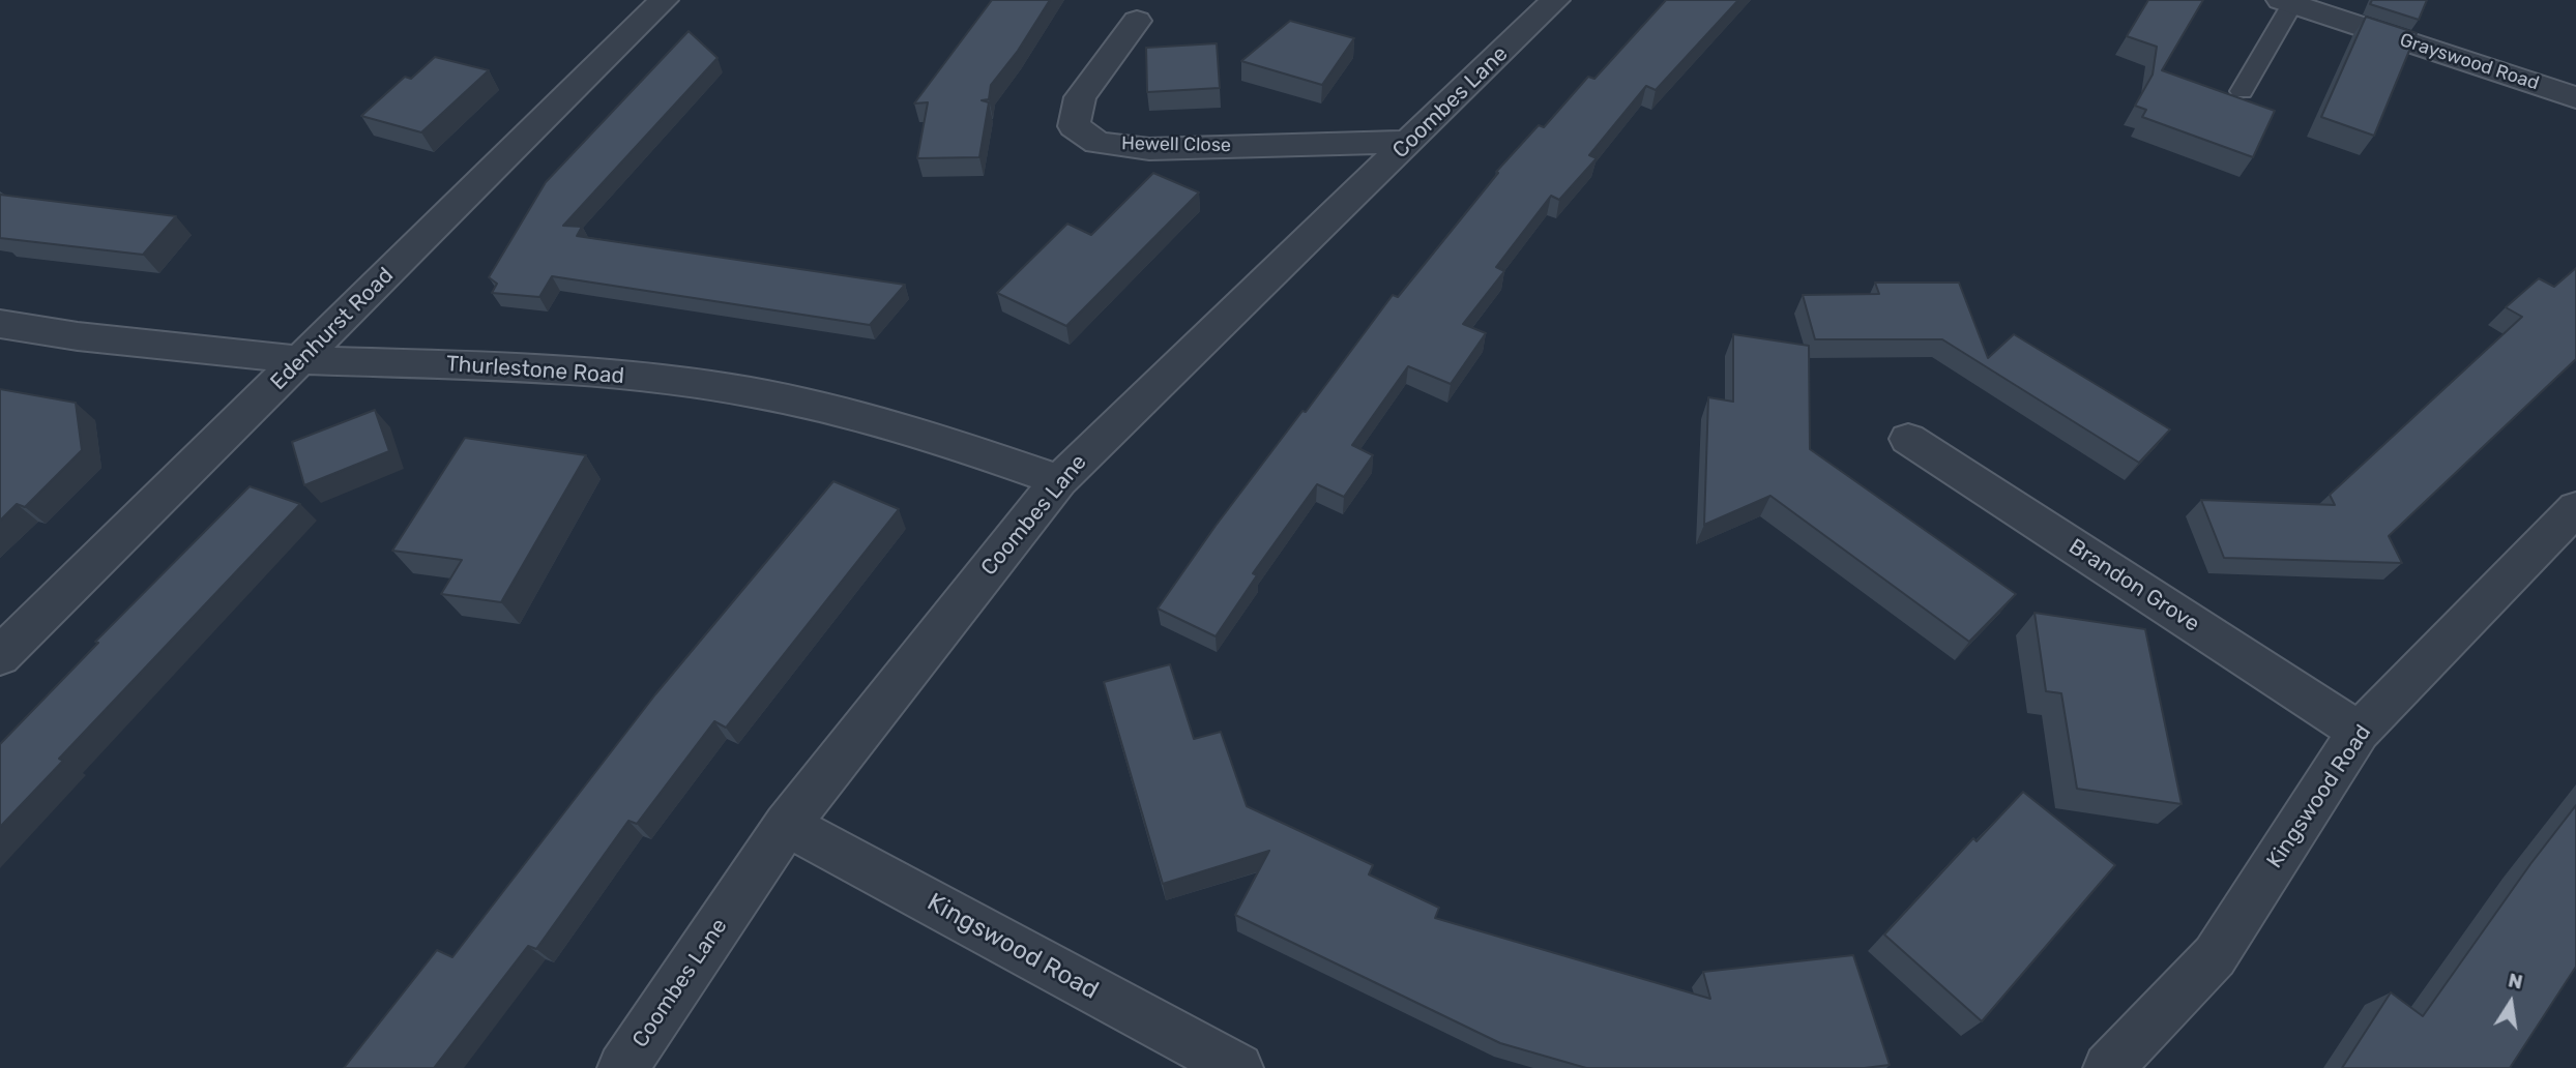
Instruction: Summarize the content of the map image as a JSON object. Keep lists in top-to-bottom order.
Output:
{
  "streets": {
    "street": [
      "Grayswood Road",
      "Coombes Lane",
      "Hewell Close",
      "Edenhurst Road",
      "Thurlestone Road",
      "Brandon Grove",
      "Kingswood Road"
    ]
  },
  "crossings": [
    ["Coombes Lane", "Hewell Close"],
    ["Coombes Lane", "Thurlestone Road"],
    ["Coombes Lane", "Kingswood Road"],
    ["Edenhurst Road", "Thurlestone Road"],
    ["Brandon Grove", "Kingswood Road"]
  ],
  "north": "top"
}
